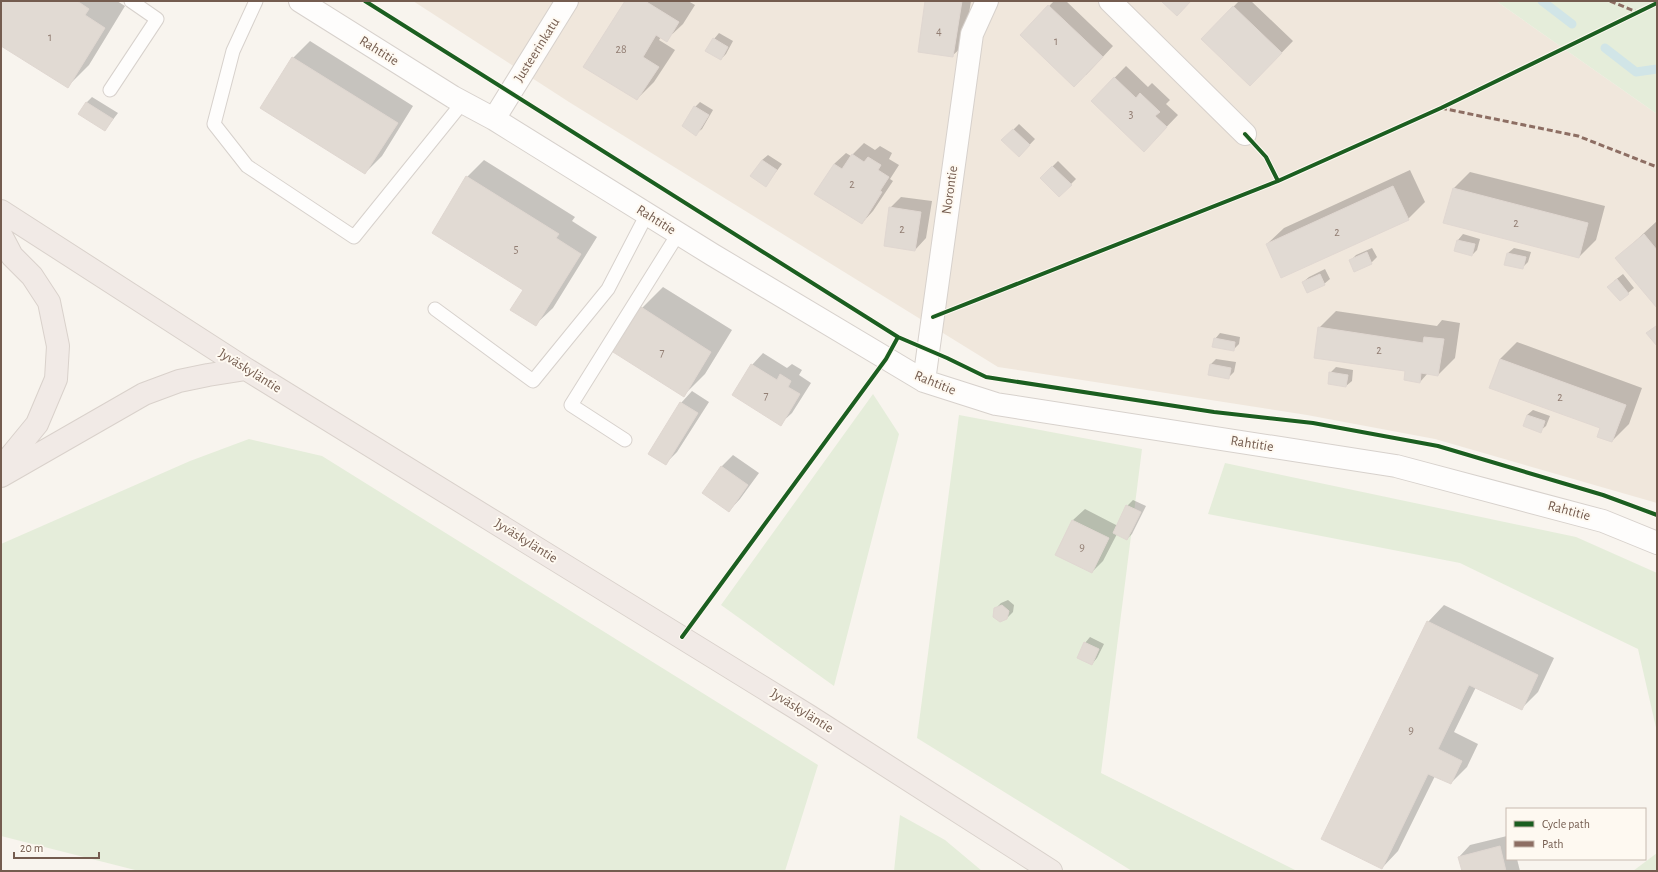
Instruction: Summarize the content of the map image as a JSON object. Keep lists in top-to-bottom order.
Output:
{
  "streets": {
    "highway": ["Jyväskyläntie"],
    "street": ["Justeerinkatu", "Rahtitie", "Norontie"]
  },
  "crossings": [
    ["Justeerinkatu", "Rahtitie"],
    ["Rahtitie", "Norontie"]
  ],
  "house_numbers": [
    "4",
    "1",
    "1",
    "28",
    "3",
    "2",
    "2",
    "2",
    "2",
    "5",
    "2",
    "7",
    "7",
    "2",
    "9",
    "9"
  ],
  "legend": ["Cycle path", "Path"],
  "scale_bar": "20 m"
}
